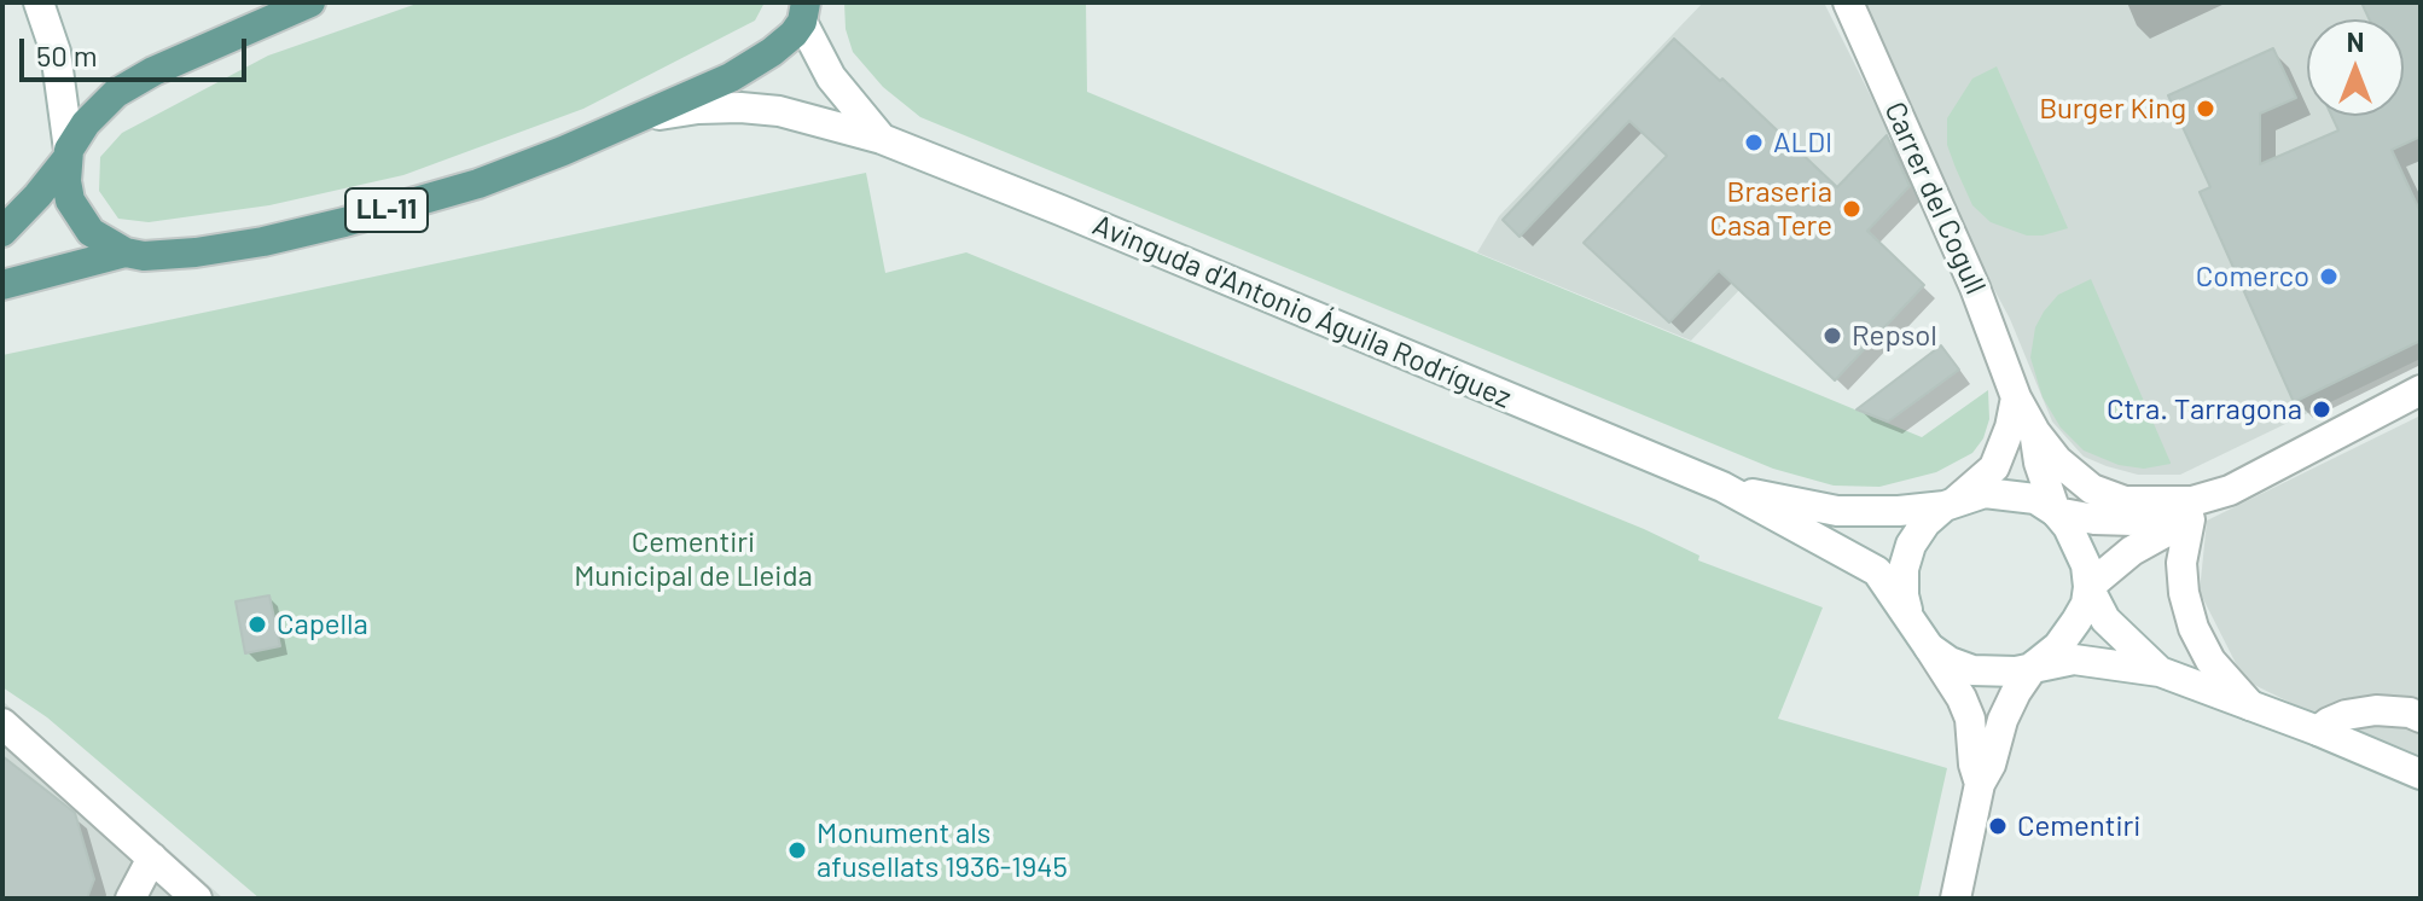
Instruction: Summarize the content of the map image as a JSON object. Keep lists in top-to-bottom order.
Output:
{
  "streets": {
    "main road": ["LL-11"],
    "street": ["Carrer del Cogull", "Avinguda d'Antonio Águila Rodríguez"]
  },
  "crossings": [
    ["Carrer del Cogull", "Avinguda d'Antonio Águila Rodríguez"],
    ["LL-11", "Avinguda d'Antonio Águila Rodríguez"]
  ],
  "parks": ["Cementiri Municipal de Lleida"],
  "places": [
    "Burger King",
    "ALDI",
    "Braseria Casa Tere",
    "Comerco",
    "Repsol",
    "Ctra. Tarragona",
    "Capella",
    "Cementiri",
    "Monument als afusellats 1936-1945"
  ],
  "scale_bar": "50 m",
  "north": "top"
}
